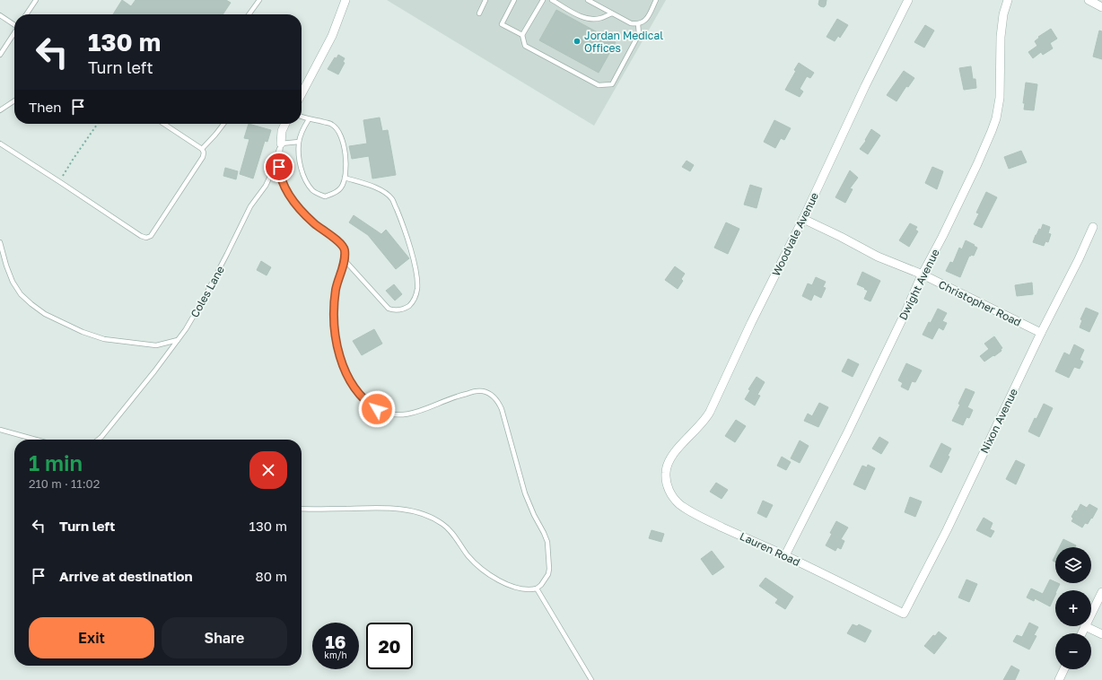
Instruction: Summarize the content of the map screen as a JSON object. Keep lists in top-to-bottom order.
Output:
{
  "streets": {
    "street": [
      "Woodvale Avenue",
      "Dwight Avenue",
      "Coles Lane",
      "Christopher Road",
      "Nixon Avenue",
      "Lauren Road"
    ]
  },
  "crossings": [
    ["Woodvale Avenue", "Christopher Road"],
    ["Woodvale Avenue", "Lauren Road"],
    ["Dwight Avenue", "Christopher Road"],
    ["Dwight Avenue", "Lauren Road"],
    ["Christopher Road", "Nixon Avenue"],
    ["Nixon Avenue", "Lauren Road"]
  ],
  "places": ["Jordan Medical Offices"],
  "page": {
    "turn": ["130 m", "Turn left"],
    "then": "Then",
    "heading": ["1 min", "210 m · 11:02"],
    "list": [
      {
        "name": "Turn left",
        "value": "130 m"
      },
      {
        "name": "Arrive at destination",
        "value": "80 m"
      }
    ],
    "map_buttons": ["+", "−"],
    "buttons": ["Exit", "Share"],
    "speed": "16 km/h",
    "limit": "20"
  }
}
